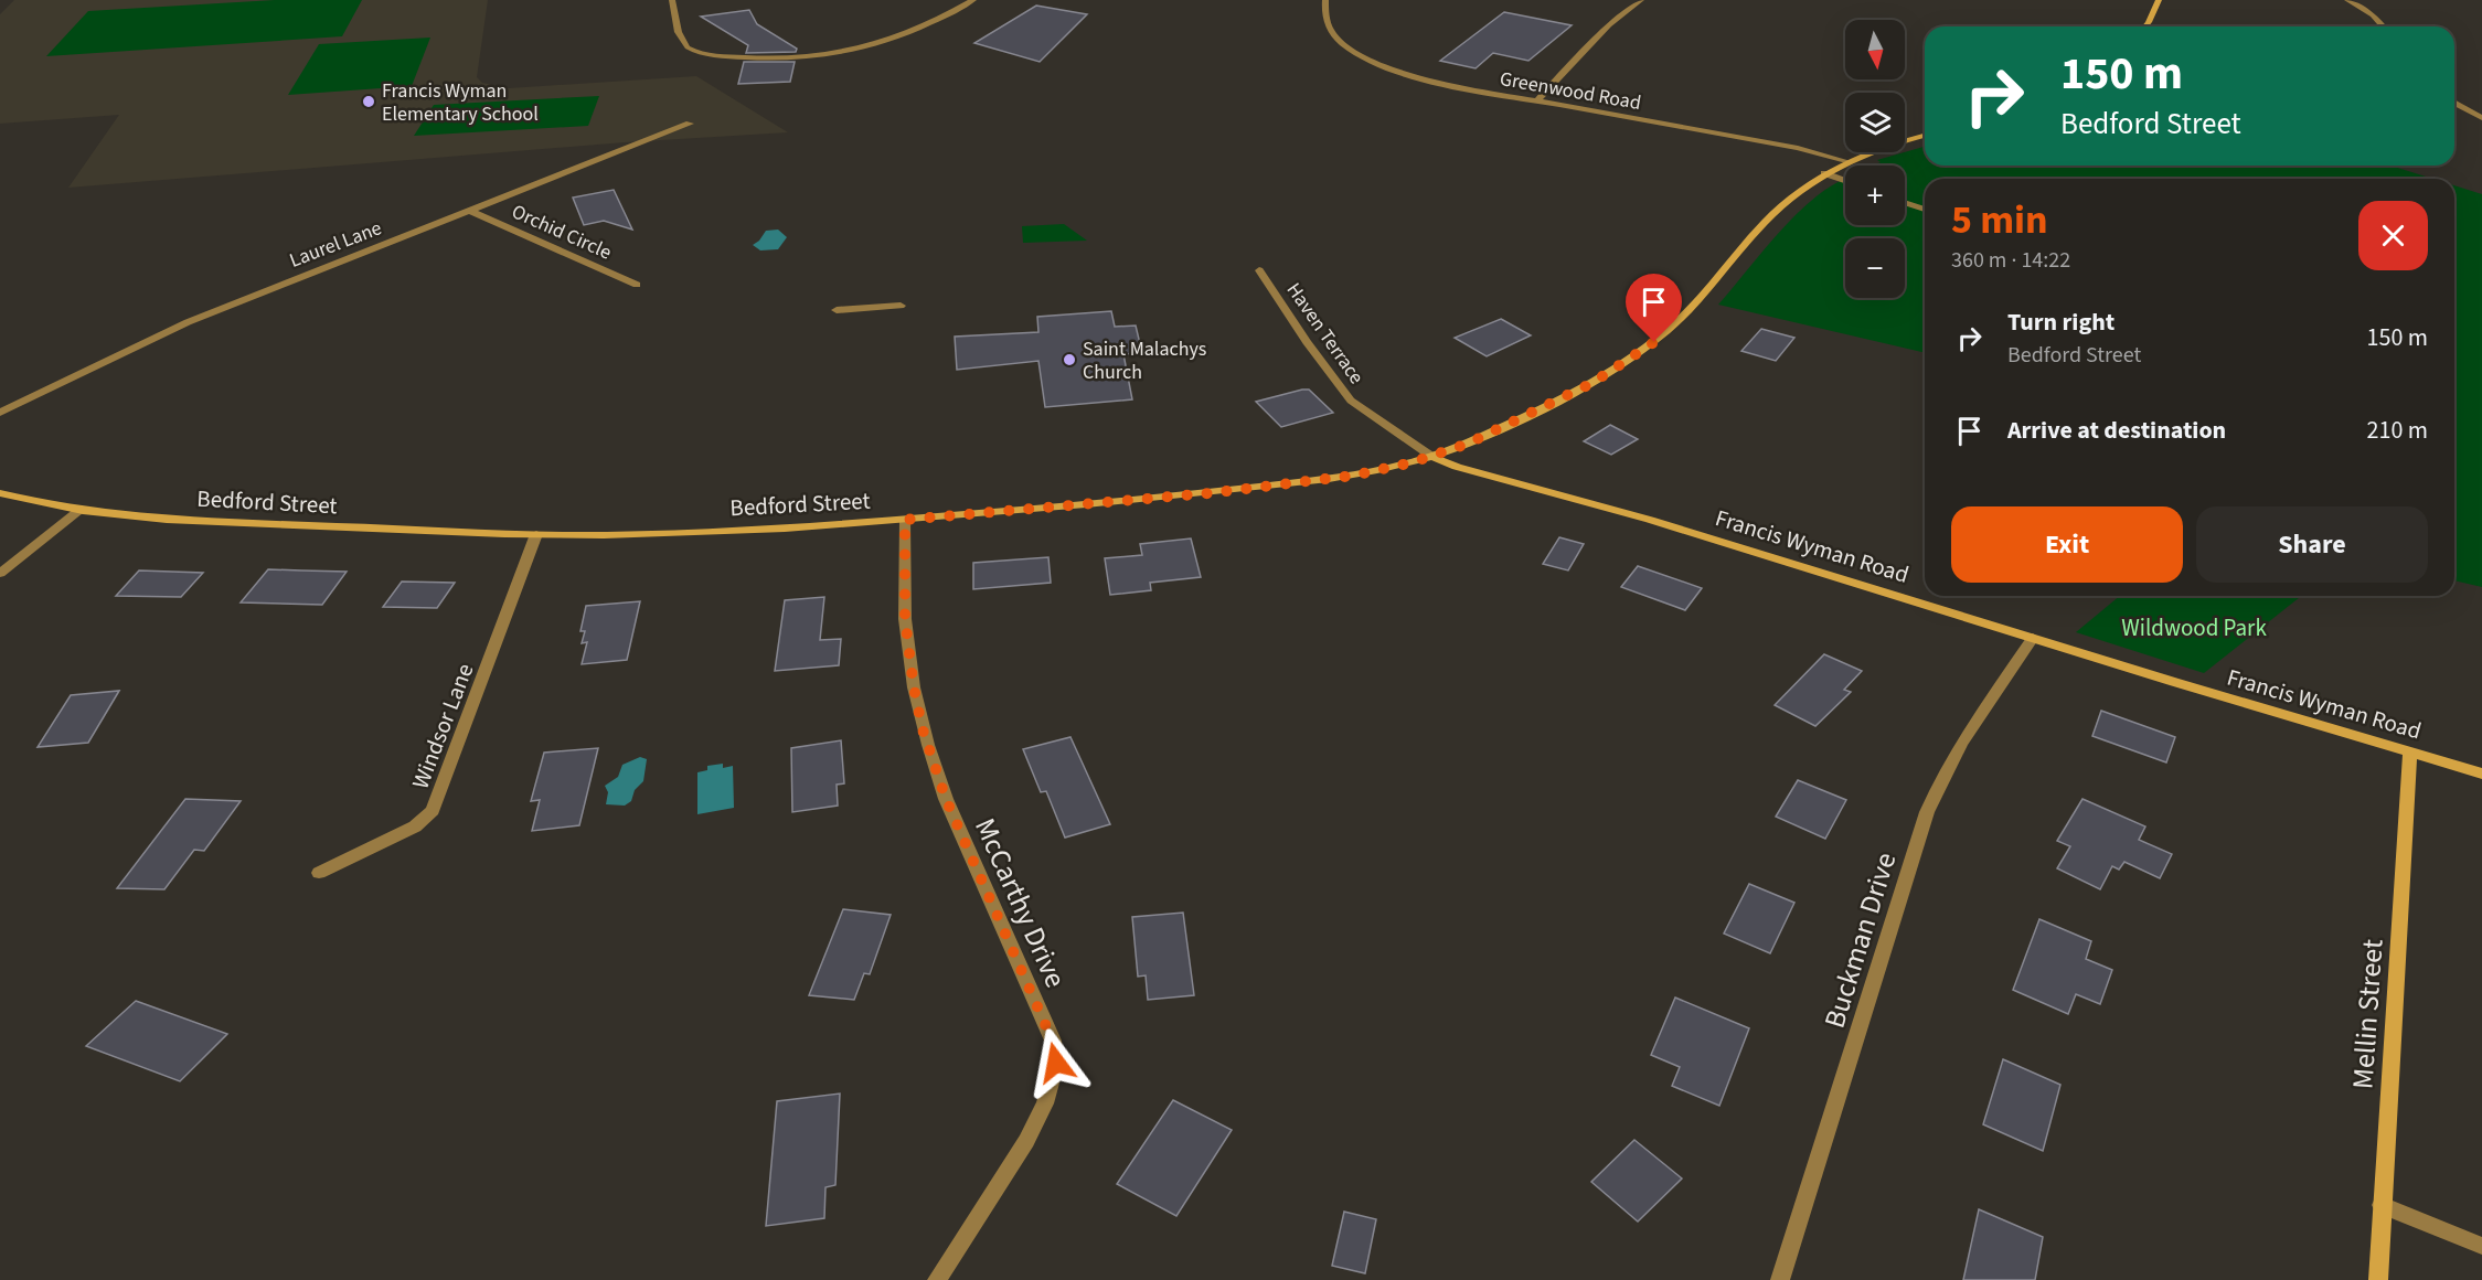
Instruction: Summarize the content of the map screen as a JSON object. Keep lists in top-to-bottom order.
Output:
{
  "streets": {
    "main road": ["Bedford Street", "Francis Wyman Road", "Mellin Street"],
    "street": [
      "Greenwood Road",
      "Orchid Circle",
      "Laurel Lane",
      "Haven Terrace",
      "Windsor Lane",
      "McCarthy Drive",
      "Buckman Drive"
    ]
  },
  "crossings": [
    ["Greenwood Road", "Bedford Street"],
    ["Orchid Circle", "Laurel Lane"],
    ["Haven Terrace", "Bedford Street"],
    ["Haven Terrace", "Francis Wyman Road"],
    ["Bedford Street", "Francis Wyman Road"],
    ["Bedford Street", "Windsor Lane"],
    ["Bedford Street", "McCarthy Drive"],
    ["Francis Wyman Road", "Buckman Drive"],
    ["Francis Wyman Road", "Mellin Street"]
  ],
  "parks": ["Wildwood Park"],
  "places": ["Francis Wyman Elementary School", "Saint Malachys Church"],
  "north": "bottom",
  "page": {
    "map_buttons": ["+", "−"],
    "turn": ["150 m", "Bedford Street"],
    "heading": ["5 min", "360 m · 14:22"],
    "list": [
      {
        "name": "Turn right",
        "note": "Bedford Street",
        "value": "150 m"
      },
      {
        "name": "Arrive at destination",
        "value": "210 m"
      }
    ],
    "buttons": ["Exit", "Share"]
  }
}
